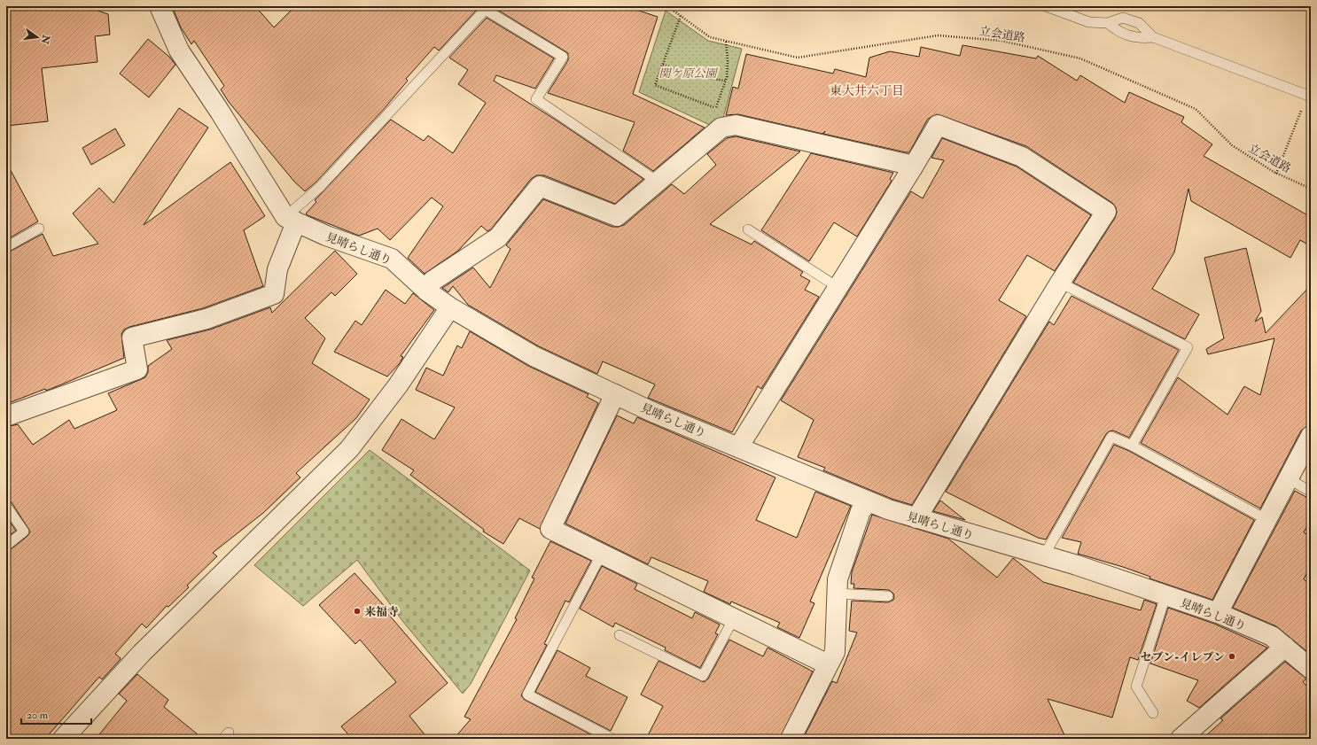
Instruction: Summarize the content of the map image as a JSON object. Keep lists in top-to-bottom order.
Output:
{
  "streets": {
    "street": ["見晴らし通り"],
    "path": ["立会道路"]
  },
  "districts": ["東大井六丁目"],
  "parks": ["関ケ原公園"],
  "places": ["来福寺", "セブン-イレブン"],
  "scale_bar": "20 m",
  "north": "right"
}
